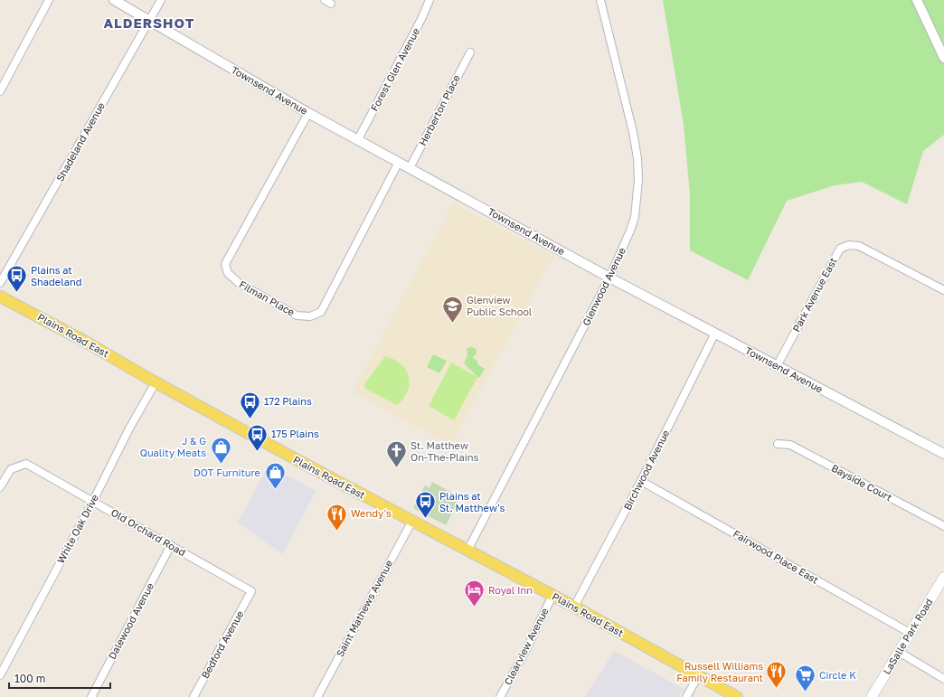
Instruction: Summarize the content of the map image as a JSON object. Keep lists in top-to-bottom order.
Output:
{
  "streets": {
    "main road": ["Plains Road East", "LaSalle Park Road"],
    "street": [
      "Forest Glen Avenue",
      "Townsend Avenue",
      "Herberton Place",
      "Shadeland Avenue",
      "Glenwood Avenue",
      "Park Avenue East",
      "Filman Place",
      "Birchwood Avenue",
      "Bayside Court",
      "White Oak Drive",
      "Old Orchard Road",
      "Fairwood Place East",
      "Saint Mathews Avenue",
      "Dalewood Avenue",
      "Bedford Avenue",
      "Clearview Avenue"
    ]
  },
  "crossings": [
    ["Forest Glen Avenue", "Townsend Avenue"],
    ["Townsend Avenue", "Herberton Place"],
    ["Townsend Avenue", "Shadeland Avenue"],
    ["Townsend Avenue", "Glenwood Avenue"],
    ["Townsend Avenue", "Park Avenue East"],
    ["Townsend Avenue", "Filman Place"],
    ["Townsend Avenue", "Birchwood Avenue"],
    ["Glenwood Avenue", "Plains Road East"],
    ["Plains Road East", "Birchwood Avenue"],
    ["Plains Road East", "White Oak Drive"],
    ["Plains Road East", "Saint Mathews Avenue"],
    ["Plains Road East", "Clearview Avenue"],
    ["Birchwood Avenue", "Fairwood Place East"],
    ["White Oak Drive", "Old Orchard Road"],
    ["Old Orchard Road", "Dalewood Avenue"],
    ["Old Orchard Road", "Bedford Avenue"],
    ["Fairwood Place East", "LaSalle Park Road"]
  ],
  "districts": ["ALDERSHOT"],
  "places": {
    "bus stop": [
      "Plains at Shadeland",
      "172 Plains",
      "175 Plains",
      "Plains at St. Matthew's"
    ],
    "school or university": ["Glenview Public School"],
    "shop": ["J & G Quality Meats", "DOT Furniture"],
    "church": ["St. Matthew On-The-Plains"],
    "restaurant": ["Wendy's", "Russell Williams Family Restaurant"],
    "hotel": ["Royal Inn"],
    "supermarket": ["Circle K"]
  },
  "scale_bar": "100 m"
}
